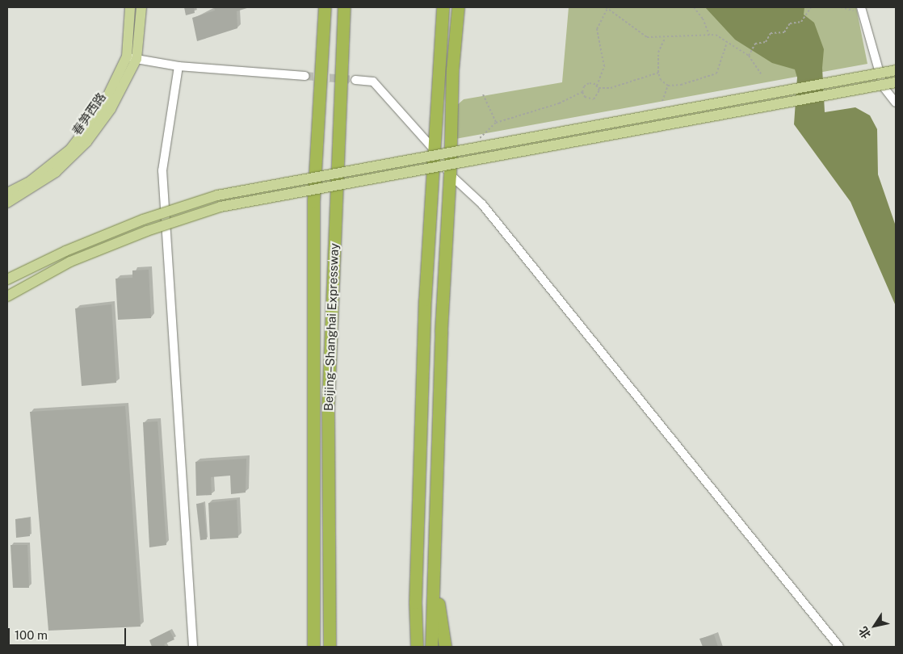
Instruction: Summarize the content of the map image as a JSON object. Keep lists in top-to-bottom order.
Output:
{
  "streets": {
    "highway": ["Beijing–Shanghai Expressway"],
    "main road": ["春笋西路"]
  },
  "scale_bar": "100 m",
  "north": "bottom left"
}
